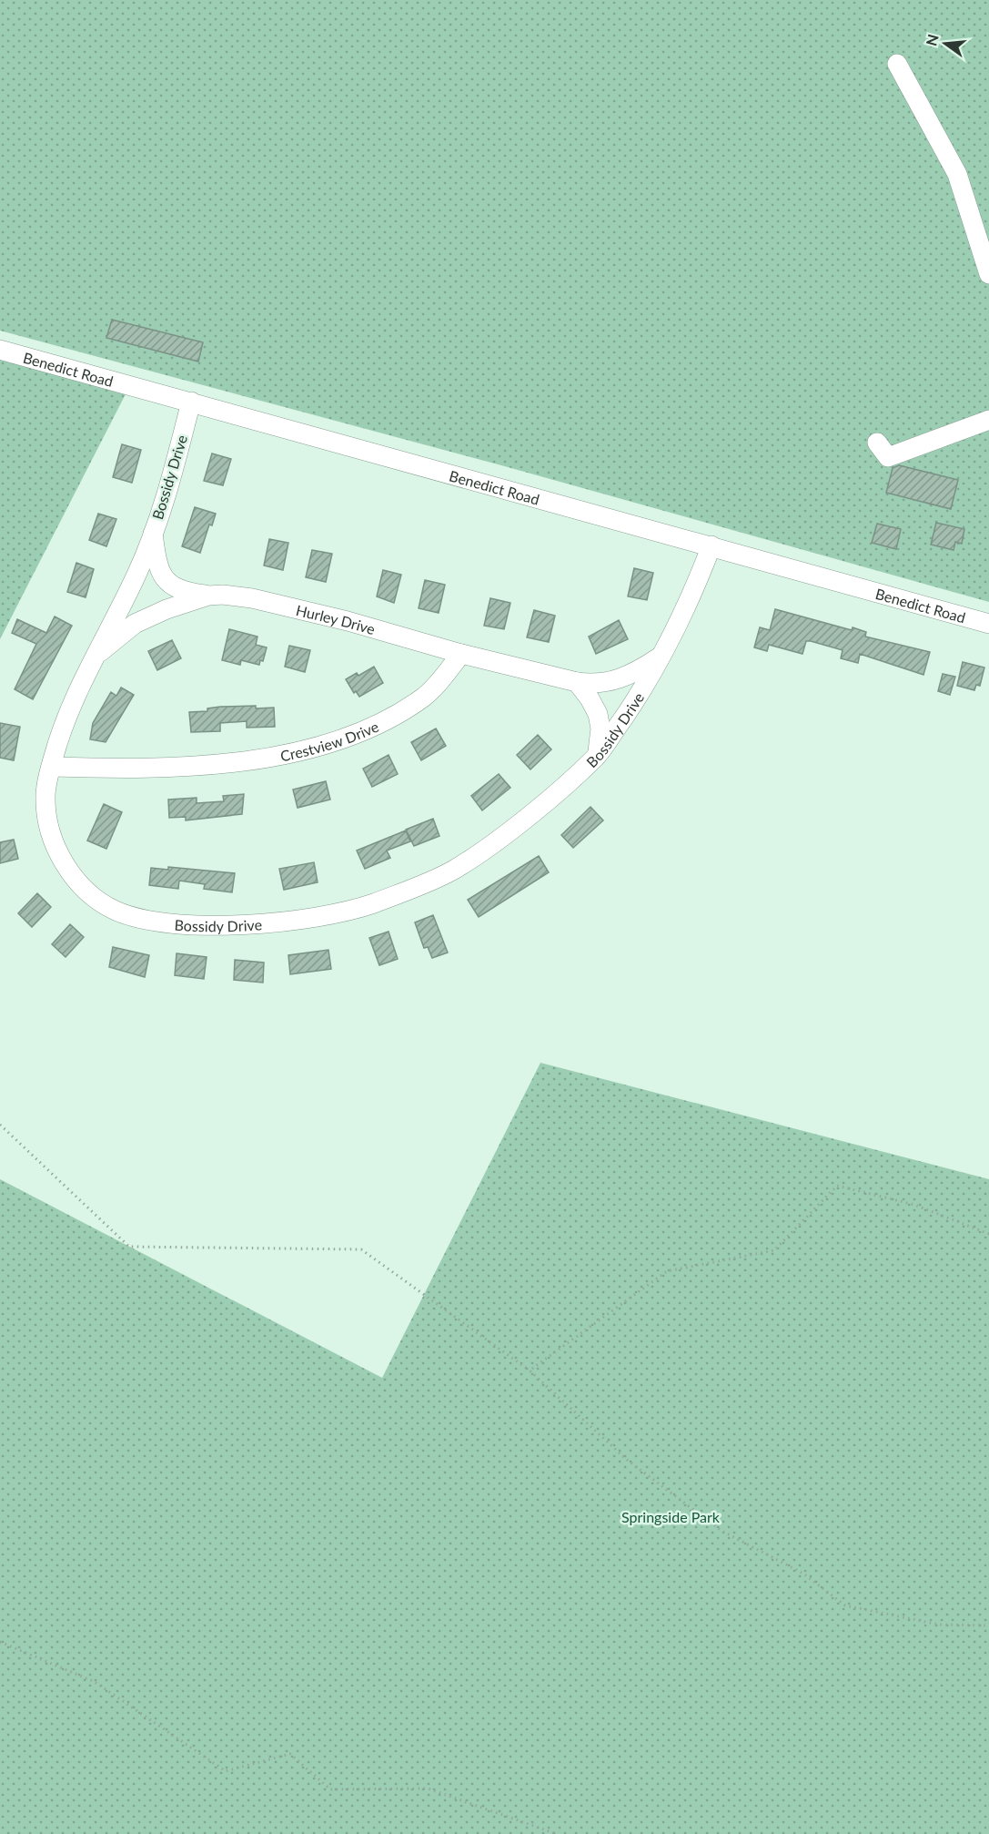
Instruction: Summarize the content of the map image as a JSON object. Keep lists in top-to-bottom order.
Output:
{
  "streets": {
    "street": [
      "Benedict Road",
      "Bossidy Drive",
      "Hurley Drive",
      "Crestview Drive"
    ]
  },
  "crossings": [
    ["Benedict Road", "Bossidy Drive"],
    ["Bossidy Drive", "Hurley Drive"],
    ["Bossidy Drive", "Crestview Drive"],
    ["Hurley Drive", "Crestview Drive"]
  ],
  "parks": ["Springside Park"],
  "north": "left"
}
